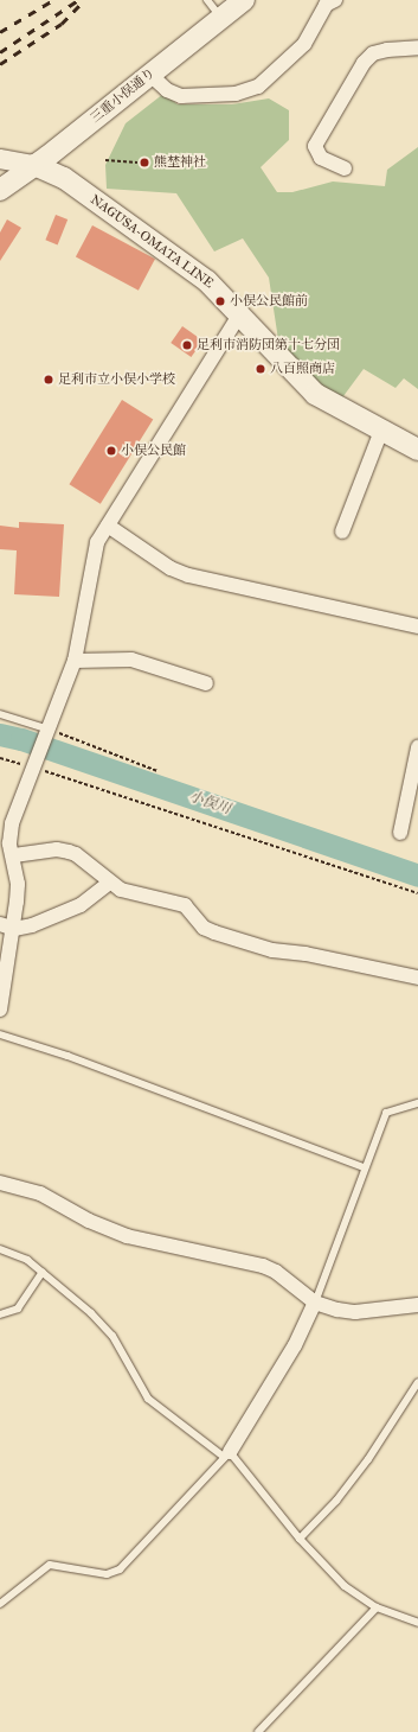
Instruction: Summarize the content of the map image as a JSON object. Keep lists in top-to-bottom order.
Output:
{
  "streets": {
    "main road": ["三重小俣通り", "NAGUSA-OMATA LINE"]
  },
  "crossings": [
    ["三重小俣通り", "NAGUSA-OMATA LINE"]
  ],
  "water": ["小俣川"],
  "places": [
    "熊埜神社",
    "小俣公民館前",
    "足利市消防団第十七分団",
    "八百照商店",
    "足利市立小俣小学校",
    "小俣公民館"
  ]
}
